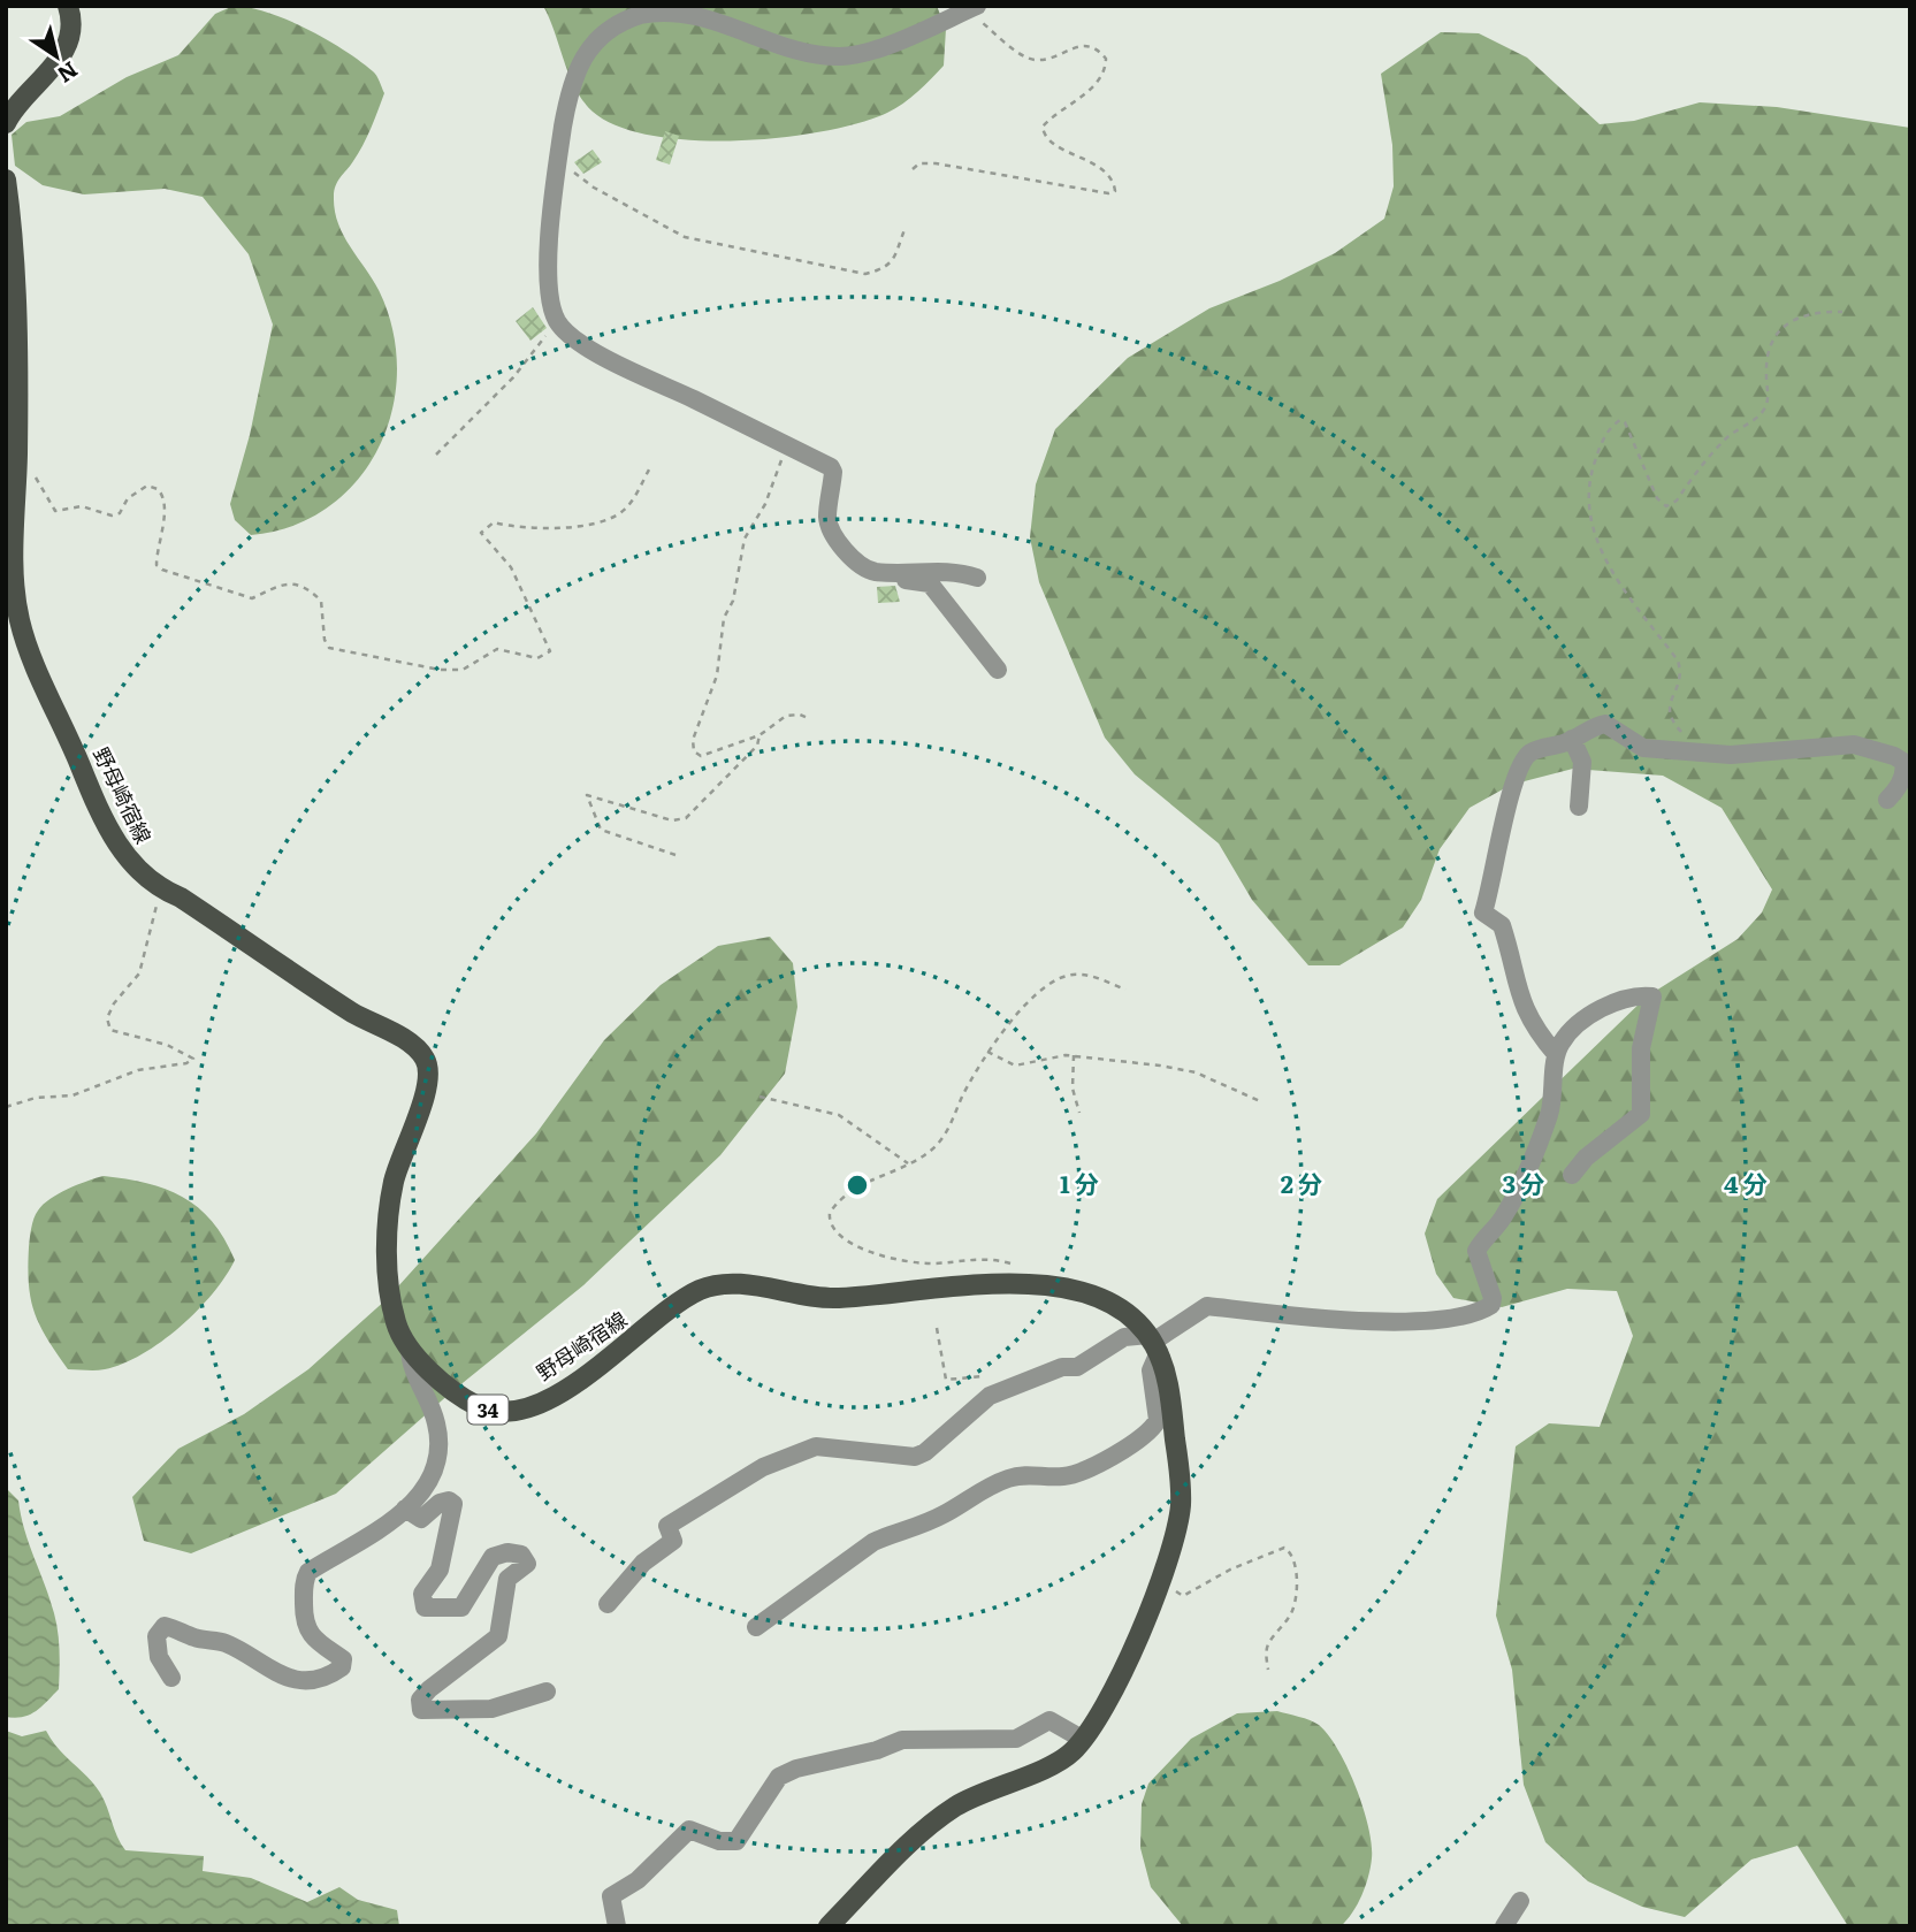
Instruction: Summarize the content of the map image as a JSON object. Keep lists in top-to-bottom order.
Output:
{
  "streets": {
    "main road": ["野母崎宿線", "34"]
  },
  "north": "bottom right",
  "rings": [
    "1 分",
    "2 分",
    "3 分",
    "4 分"
  ]
}
